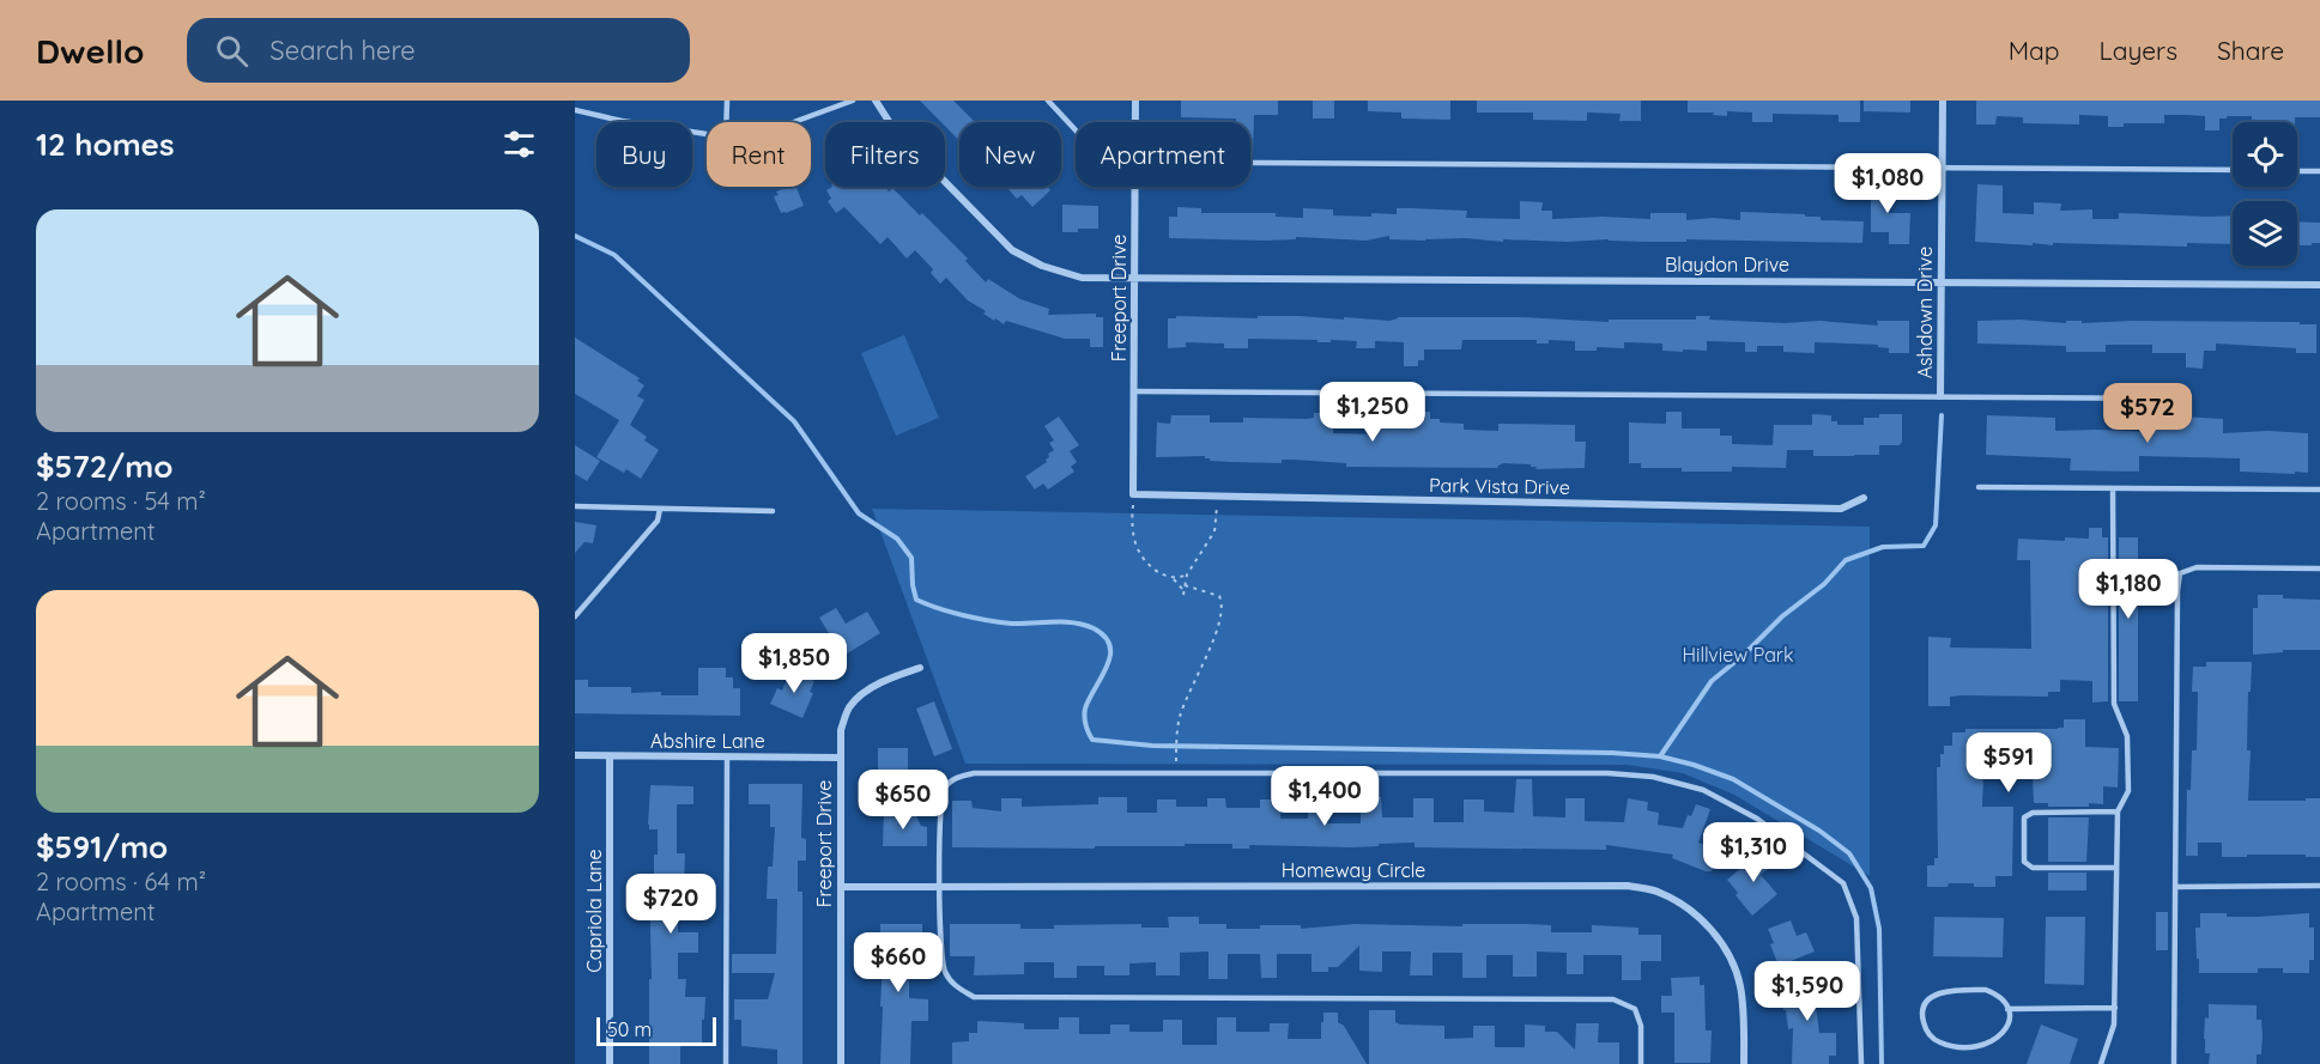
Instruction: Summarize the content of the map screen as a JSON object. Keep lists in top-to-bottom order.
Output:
{
  "streets": {
    "street": [
      "Blaydon Drive",
      "Freeport Drive",
      "Ashdown Drive",
      "Park Vista Drive",
      "Abshire Lane",
      "Homeway Circle",
      "Capriola Lane"
    ]
  },
  "crossings": [
    ["Blaydon Drive", "Freeport Drive"],
    ["Blaydon Drive", "Ashdown Drive"],
    ["Freeport Drive", "Park Vista Drive"],
    ["Freeport Drive", "Abshire Lane"],
    ["Freeport Drive", "Homeway Circle"],
    ["Abshire Lane", "Capriola Lane"]
  ],
  "parks": ["Hillview Park"],
  "scale_bar": "50 m",
  "page": {
    "header": "Dwello",
    "search": "Search here",
    "nav": ["Map", "Layers", "Share"],
    "heading": "12 homes",
    "chip": [
      "Buy",
      "Rent",
      "Filters",
      "New",
      "Apartment"
    ],
    "price": [
      "$1,080",
      "$1,250",
      "$572",
      "$1,180",
      "$1,850",
      "$591",
      "$1,400",
      "$650",
      "$1,310",
      "$720",
      "$660",
      "$1,590"
    ],
    "list": [
      {
        "name": "$572/mo",
        "note": "2 rooms · 54 m² · Apartment"
      },
      {
        "name": "$591/mo",
        "note": "2 rooms · 64 m² · Apartment"
      }
    ],
    "scale": "50 m"
  }
}
